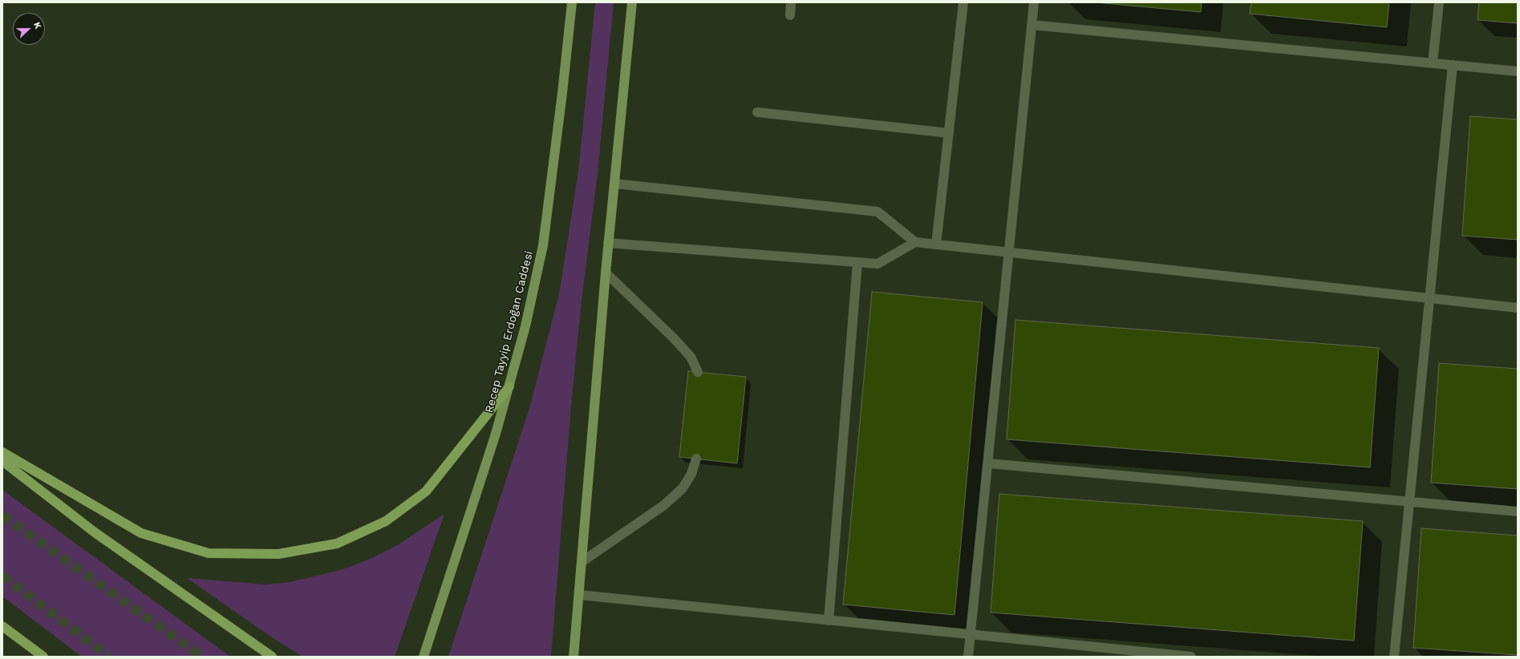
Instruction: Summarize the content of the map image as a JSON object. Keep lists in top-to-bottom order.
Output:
{
  "streets": {
    "main road": ["Recep Tayyip Erdoğan Caddesi"]
  },
  "north": "right"
}
